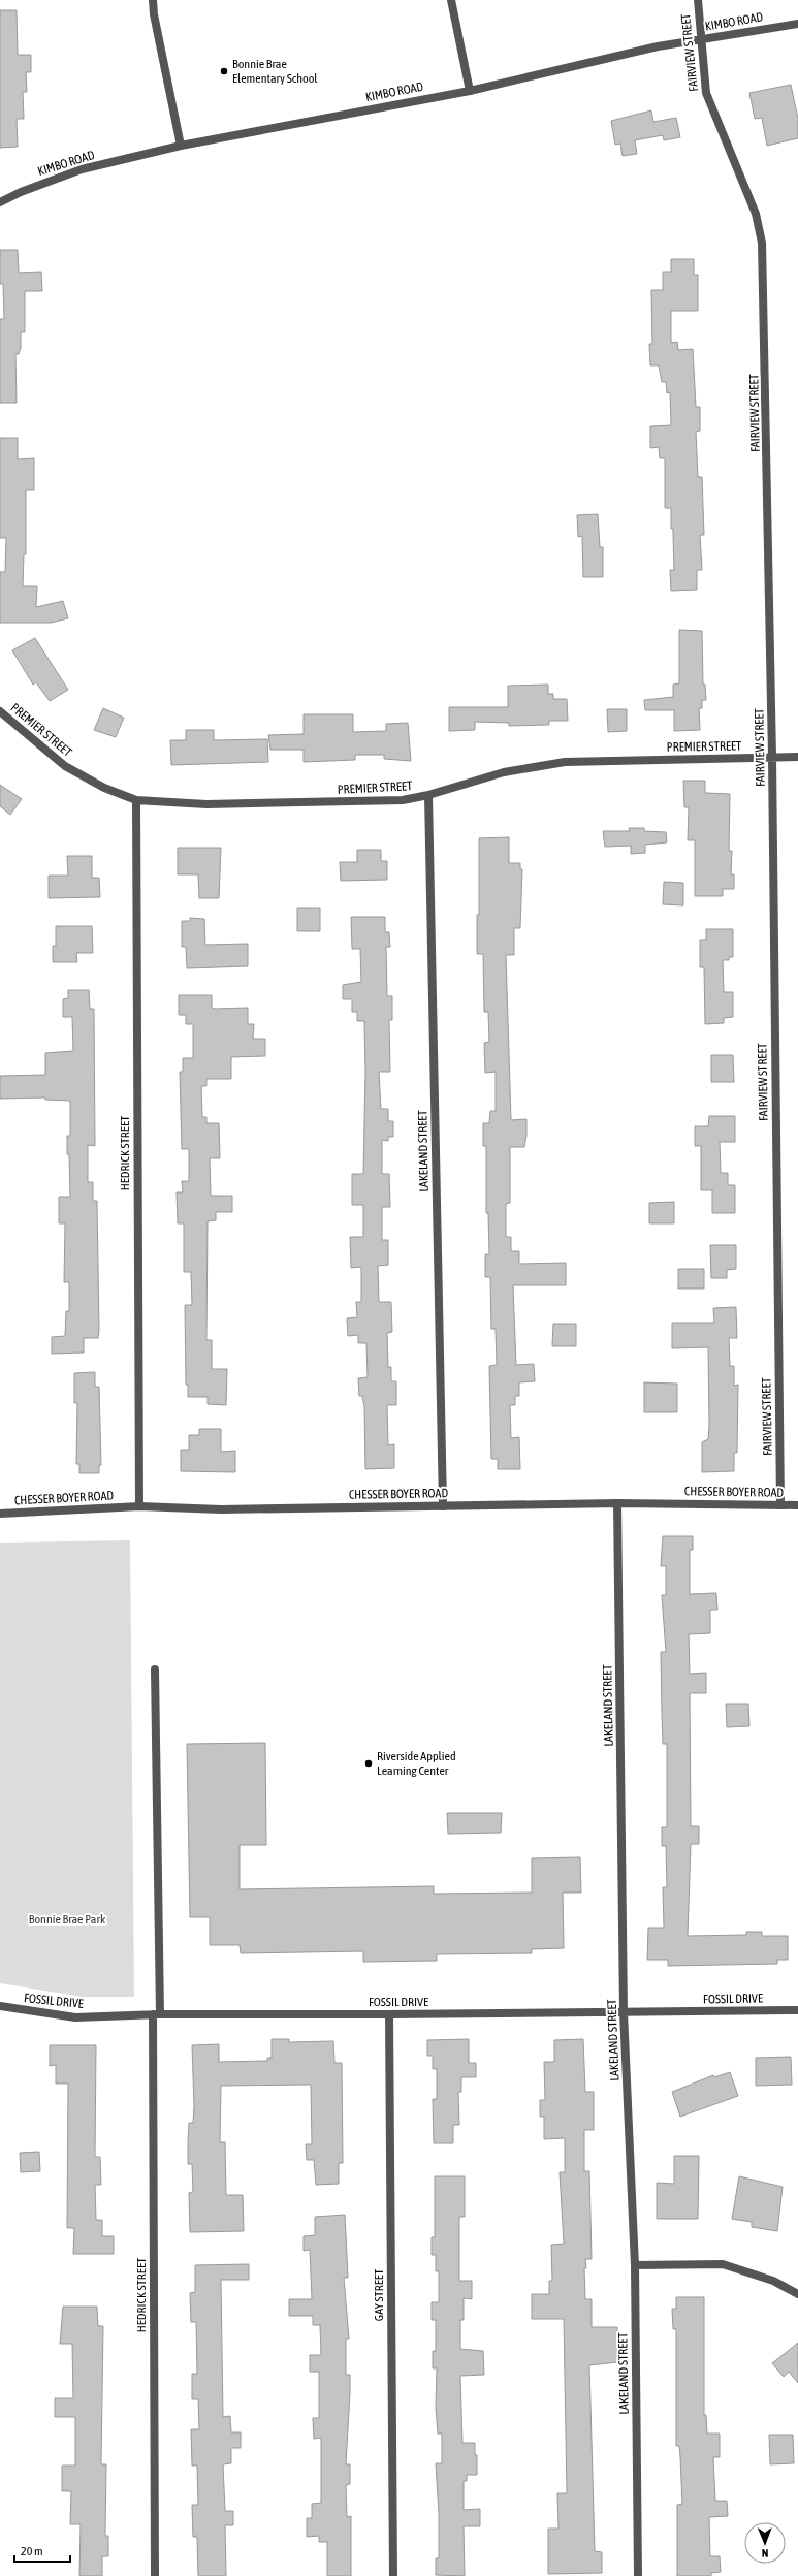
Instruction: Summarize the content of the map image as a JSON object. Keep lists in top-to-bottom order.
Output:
{
  "streets": {
    "street": [
      "KIMBO ROAD",
      "FAIRVIEW STREET",
      "PREMIER STREET",
      "LAKELAND STREET",
      "HEDRICK STREET",
      "CHESSER BOYER ROAD",
      "FOSSIL DRIVE",
      "GAY STREET"
    ]
  },
  "crossings": [
    ["KIMBO ROAD", "FAIRVIEW STREET"],
    ["FAIRVIEW STREET", "PREMIER STREET"],
    ["FAIRVIEW STREET", "CHESSER BOYER ROAD"],
    ["PREMIER STREET", "LAKELAND STREET"],
    ["PREMIER STREET", "HEDRICK STREET"],
    ["LAKELAND STREET", "CHESSER BOYER ROAD"],
    ["LAKELAND STREET", "FOSSIL DRIVE"],
    ["HEDRICK STREET", "CHESSER BOYER ROAD"],
    ["HEDRICK STREET", "FOSSIL DRIVE"],
    ["FOSSIL DRIVE", "GAY STREET"]
  ],
  "parks": ["Bonnie Brae Park"],
  "places": ["Bonnie Brae Elementary School", "Riverside Applied Learning Center"],
  "scale_bar": "20 m",
  "north": "bottom"
}
